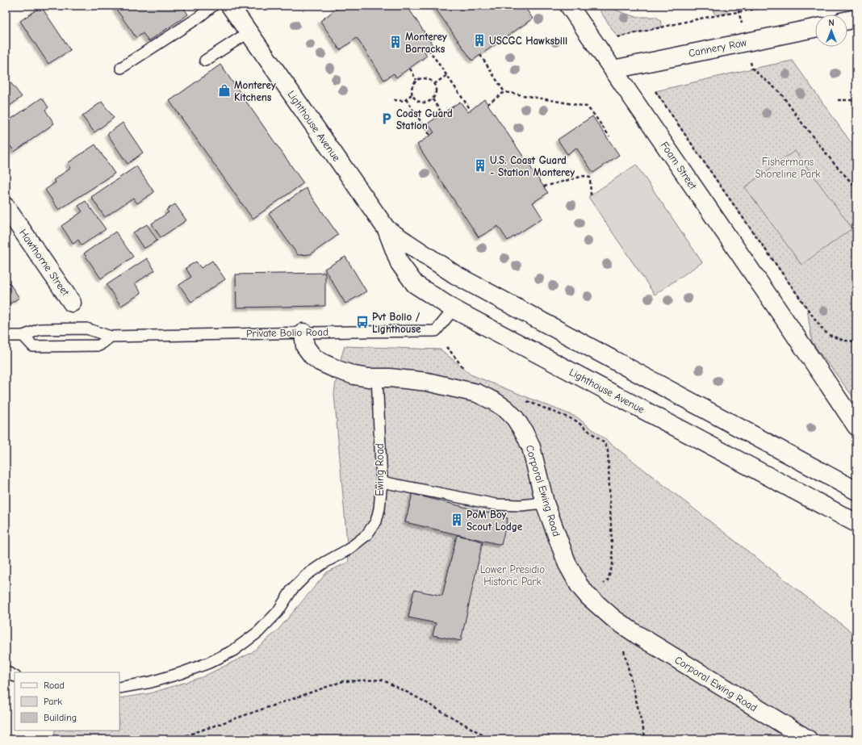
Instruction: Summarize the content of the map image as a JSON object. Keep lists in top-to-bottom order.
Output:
{
  "streets": {
    "main road": [
      "Cannery Row",
      "Lighthouse Avenue",
      "Foam Street",
      "Hawthorne Street",
      "Corporal Ewing Road"
    ],
    "lane": ["Private Bolio Road", "Ewing Road"]
  },
  "crossings": [
    ["Cannery Row", "Foam Street"],
    ["Lighthouse Avenue", "Private Bolio Road"],
    ["Private Bolio Road", "Corporal Ewing Road"],
    ["Ewing Road", "Corporal Ewing Road"]
  ],
  "parks": ["Fishermans Shoreline Park", "Lower Presidio Historic Park"],
  "places": {
    "building": [
      "USCGC Hawksbill",
      "Monterey Barracks",
      "U.S. Coast Guard - Station Monterey",
      "PoM Boy Scout Lodge"
    ],
    "shop": ["Monterey Kitchens"],
    "parking": ["Coast Guard Station"],
    "bus stop": ["Pvt Bolio / Lighthouse"]
  },
  "legend": ["Road", "Park", "Building"],
  "north": "top"
}
